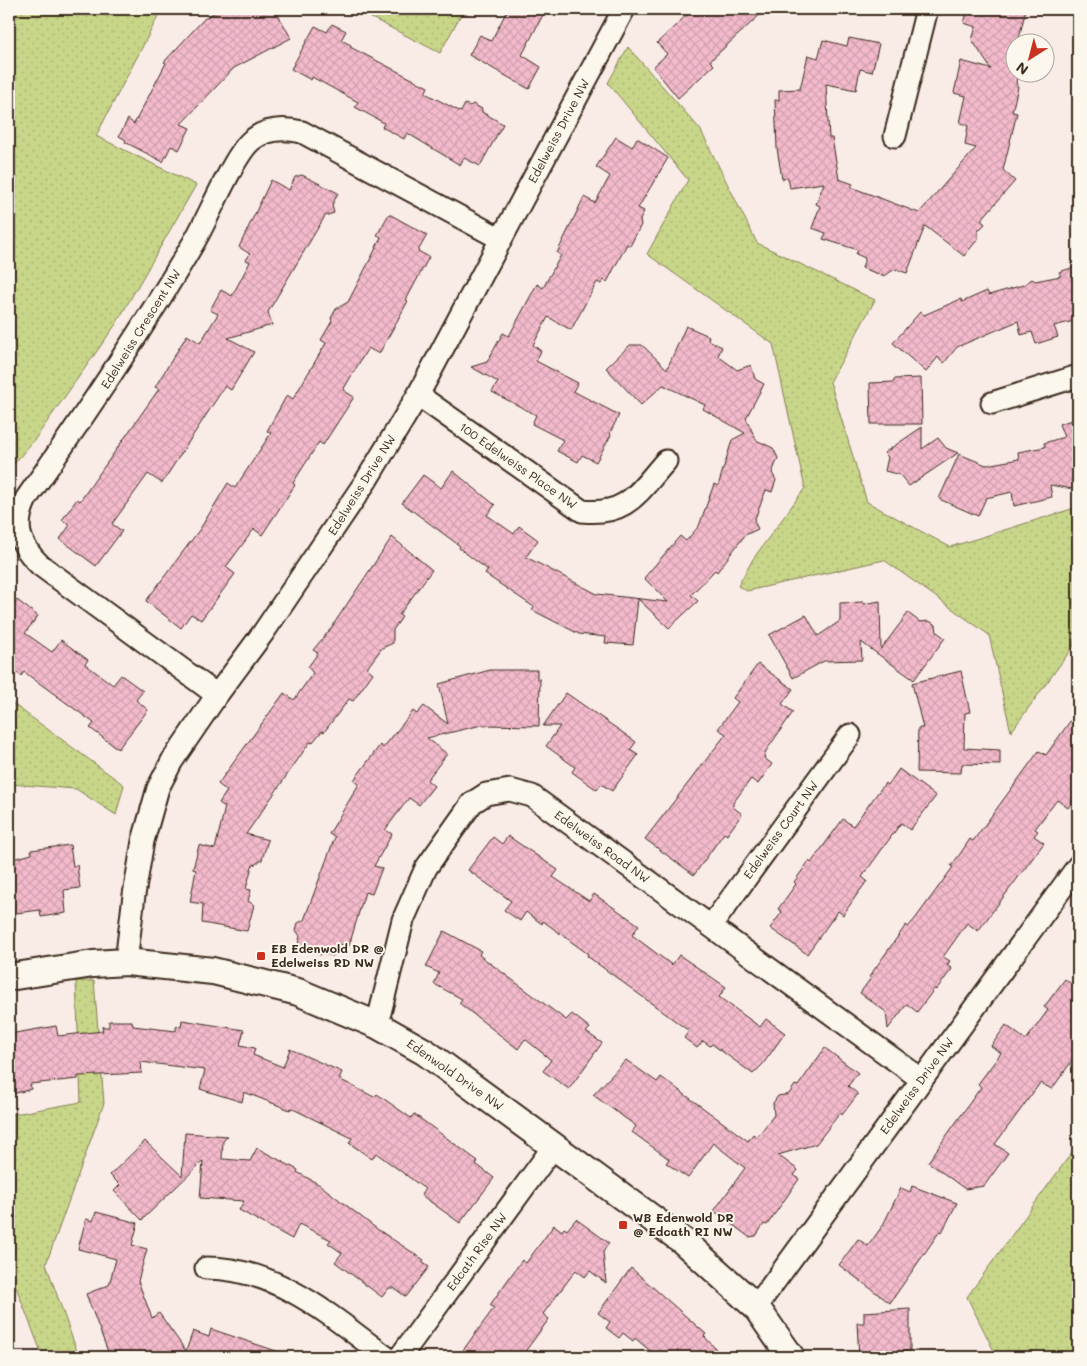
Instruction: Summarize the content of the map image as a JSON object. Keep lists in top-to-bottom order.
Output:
{
  "streets": {
    "street": [
      "Edelweiss Drive NW",
      "Edelweiss Crescent NW",
      "100 Edelweiss Place NW",
      "Edelweiss Court NW",
      "Edelweiss Road NW",
      "Edenwold Drive NW",
      "Edcath Rise NW"
    ]
  },
  "crossings": [
    ["Edelweiss Drive NW", "Edelweiss Crescent NW"],
    ["Edelweiss Drive NW", "100 Edelweiss Place NW"],
    ["Edelweiss Drive NW", "Edelweiss Road NW"],
    ["Edelweiss Drive NW", "Edenwold Drive NW"],
    ["Edelweiss Court NW", "Edelweiss Road NW"],
    ["Edelweiss Road NW", "Edenwold Drive NW"],
    ["Edenwold Drive NW", "Edcath Rise NW"]
  ],
  "places": {
    "transit": ["EB Edenwold DR @ Edelweiss RD NW", "WB Edenwold DR @ Edcath RI NW"]
  },
  "north": "bottom left"
}
